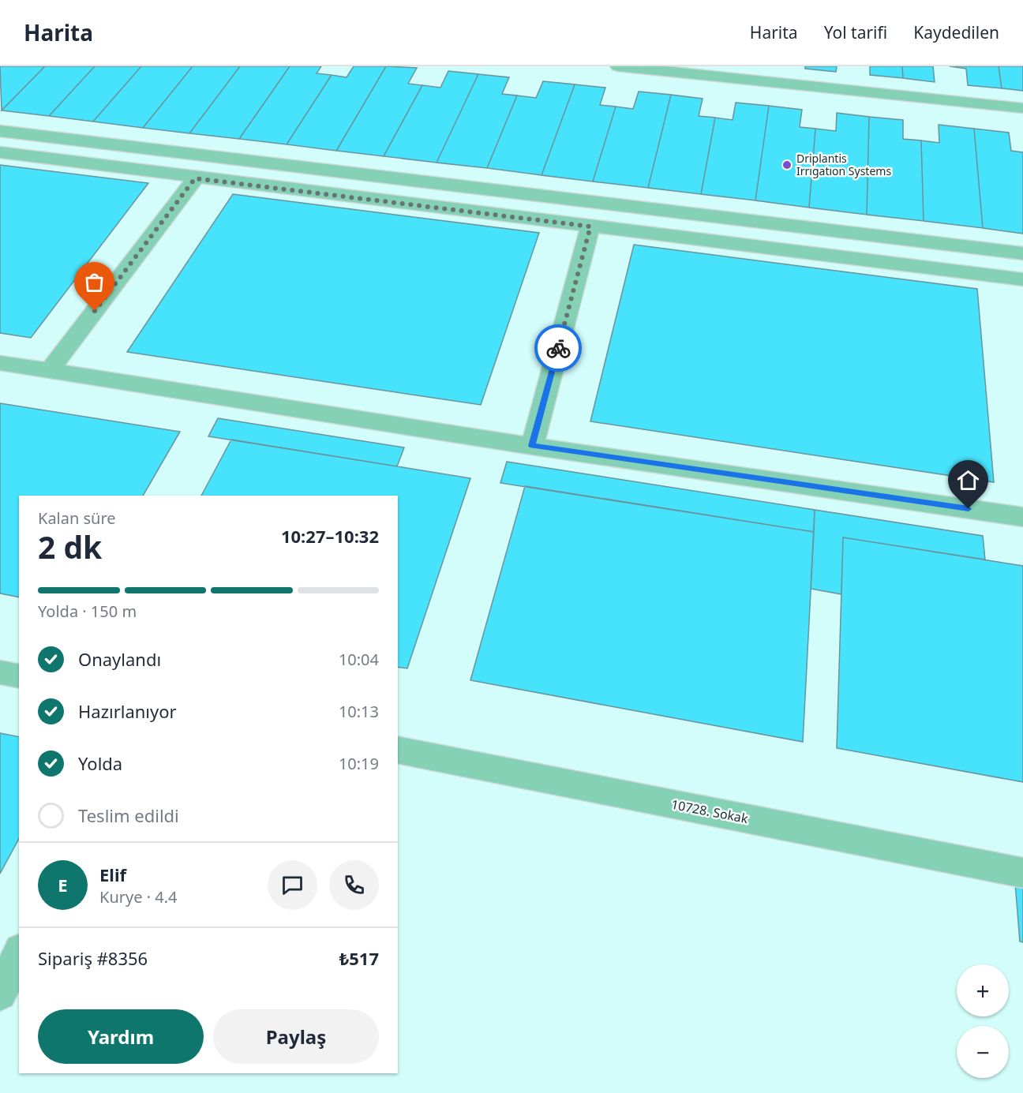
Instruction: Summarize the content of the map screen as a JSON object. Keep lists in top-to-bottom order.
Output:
{
  "streets": {
    "lane": ["10728. Sokak"]
  },
  "places": ["Driplantis Irrıgatıon Systems"],
  "page": {
    "header": "Harita",
    "nav": ["Harita", "Yol tarifi", "Kaydedilen"],
    "heading": ["2 dk", "Kalan süre", "10:27–10:32"],
    "panel": [
      "Elif",
      "Kurye · 4.4",
      "Sipariş #8356",
      "₺517"
    ],
    "bar": "Yolda · 150 m",
    "list": [
      ["Onaylandı", "10:04"],
      ["Hazırlanıyor", "10:13"],
      ["Yolda", "10:19"],
      "Teslim edildi"
    ],
    "round": "E",
    "map_buttons": ["+", "−"],
    "buttons": ["Yardım", "Paylaş"]
  }
}
